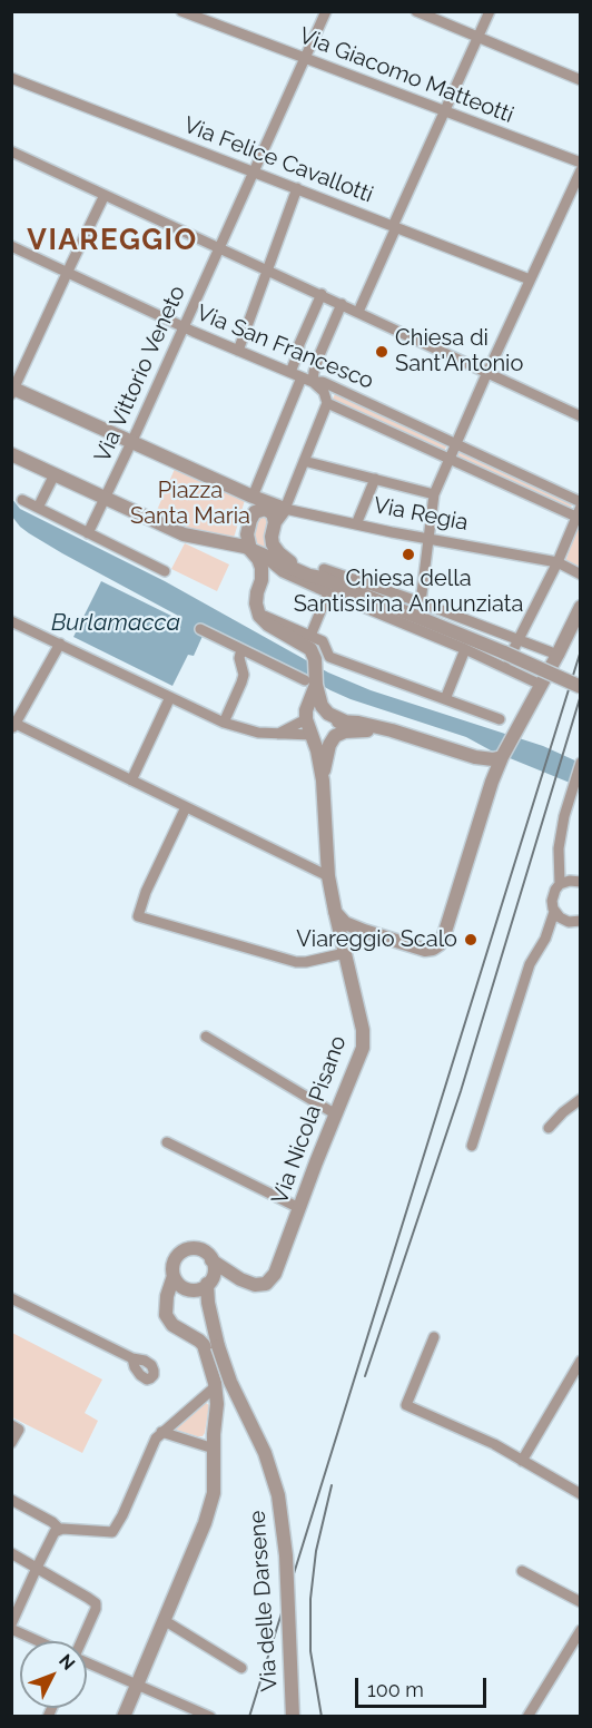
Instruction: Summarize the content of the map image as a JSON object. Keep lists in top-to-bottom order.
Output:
{
  "streets": {
    "street": [
      "Via Giacomo Matteotti",
      "Via Felice Cavallotti",
      "Via San Francesco",
      "Via Vittorio Veneto",
      "Via Regia",
      "Via Nicola Pisano",
      "Via delle Darsene"
    ]
  },
  "crossings": [
    ["Via Giacomo Matteotti", "Via Vittorio Veneto"],
    ["Via Felice Cavallotti", "Via Vittorio Veneto"],
    ["Via San Francesco", "Via Vittorio Veneto"],
    ["Via Vittorio Veneto", "Via Regia"],
    ["Via Nicola Pisano", "Via delle Darsene"]
  ],
  "districts": ["VIAREGGIO"],
  "water": ["Burlamacca"],
  "parks": ["Piazza Santa Maria"],
  "places": ["Chiesa di Sant'Antonio", "Chiesa della Santissima Annunziata", "Viareggio Scalo"],
  "scale_bar": "100 m",
  "north": "top right"
}
